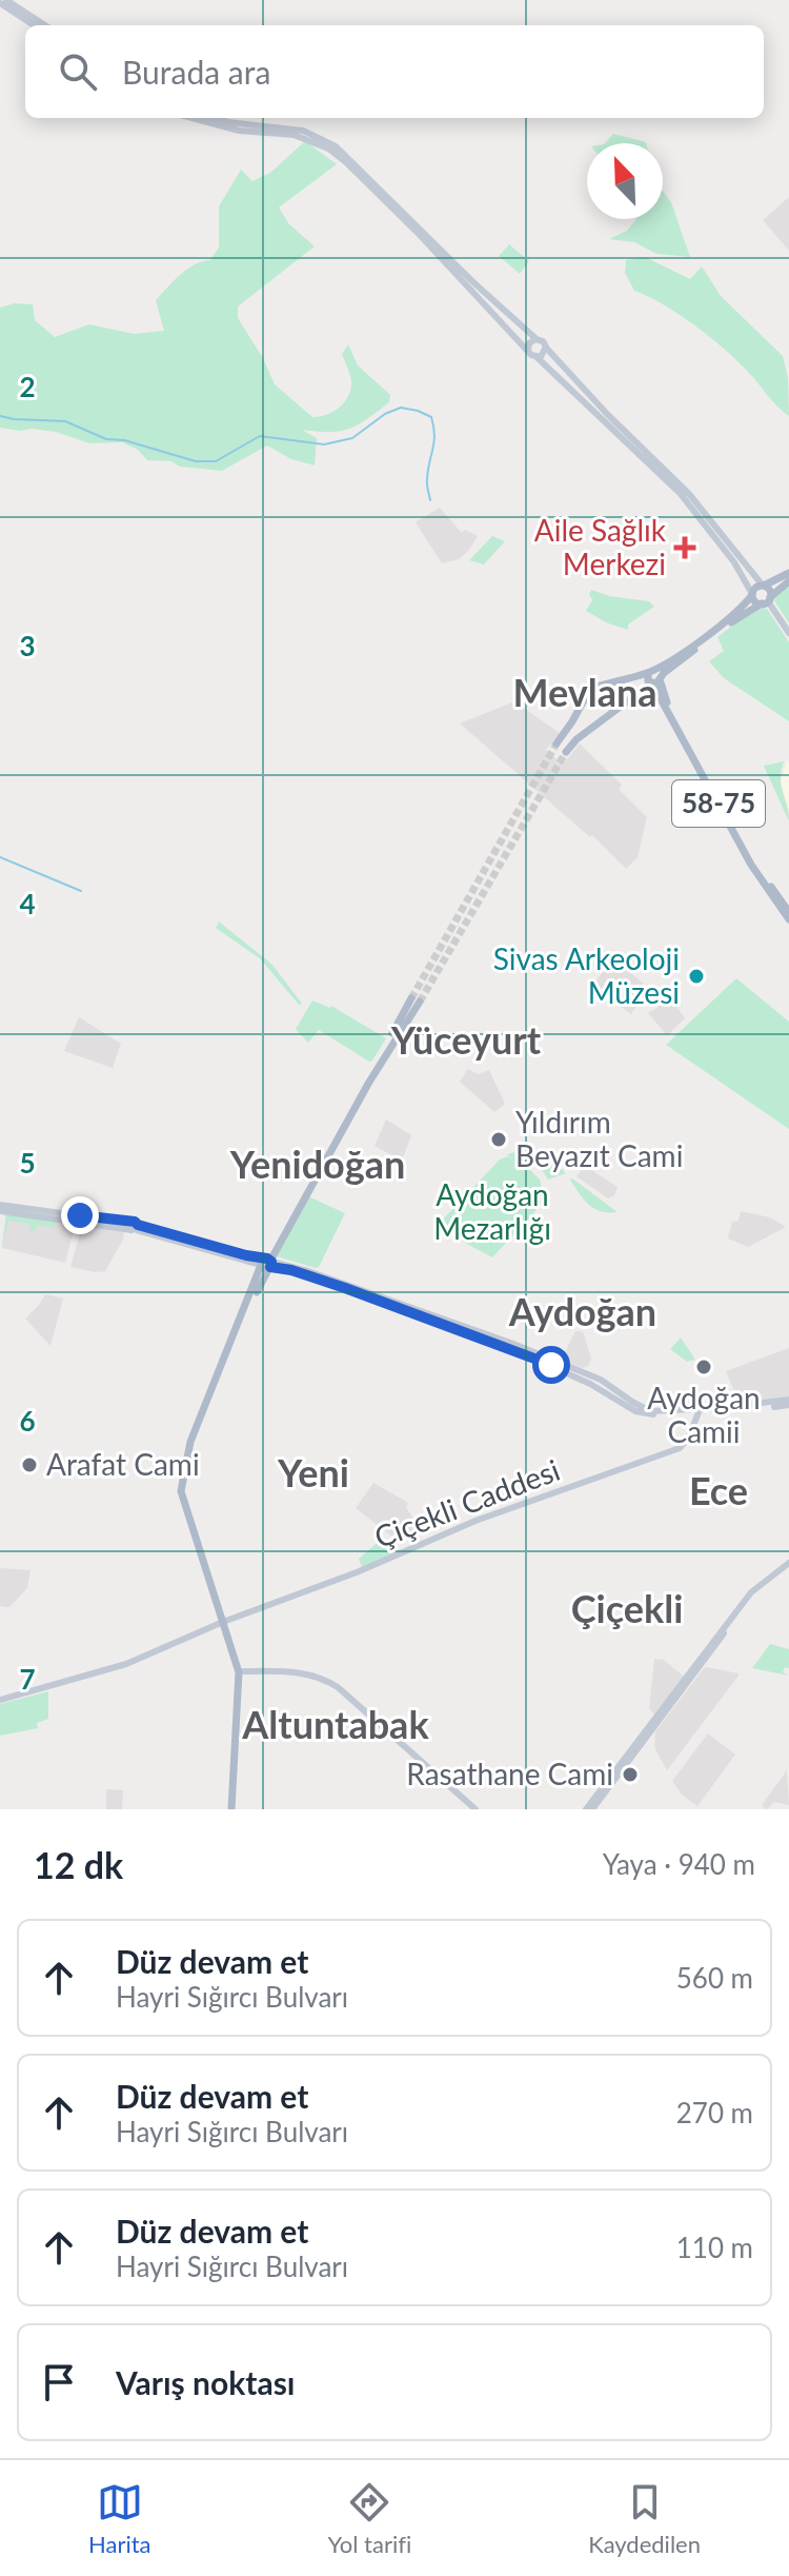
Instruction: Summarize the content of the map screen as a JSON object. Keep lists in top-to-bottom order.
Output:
{
  "streets": {
    "main road": ["58-75", "Çiçekli Caddesi"]
  },
  "districts": [
    "Mevlana",
    "Yüceyurt",
    "Yenidoğan",
    "Aydoğan",
    "Yeni",
    "Ece",
    "Çiçekli",
    "Altuntabak"
  ],
  "parks": ["Aydoğan Mezarlığı"],
  "places": {
    "health": ["Aile Sağlık Merkezi"],
    "other": [
      "Sivas Arkeoloji Müzesi",
      "Yıldırım Beyazıt Cami",
      "Aydoğan Camii",
      "Arafat Cami",
      "Rasathane Cami"
    ]
  },
  "north": "top left",
  "page": {
    "search": "Burada ara",
    "heading": ["12 dk", "Yaya · 940 m"],
    "list": [
      ["Düz devam et", "Hayri Sığırcı Bulvarı", "560 m"],
      ["Düz devam et", "Hayri Sığırcı Bulvarı", "270 m"],
      ["Düz devam et", "Hayri Sığırcı Bulvarı", "110 m"],
      "Varış noktası"
    ],
    "nav": ["Harita", "Yol tarifi", "Kaydedilen"]
  },
  "grid": {
    "rows": [
      "2",
      "3",
      "4",
      "5",
      "6",
      "7"
    ]
  }
}
